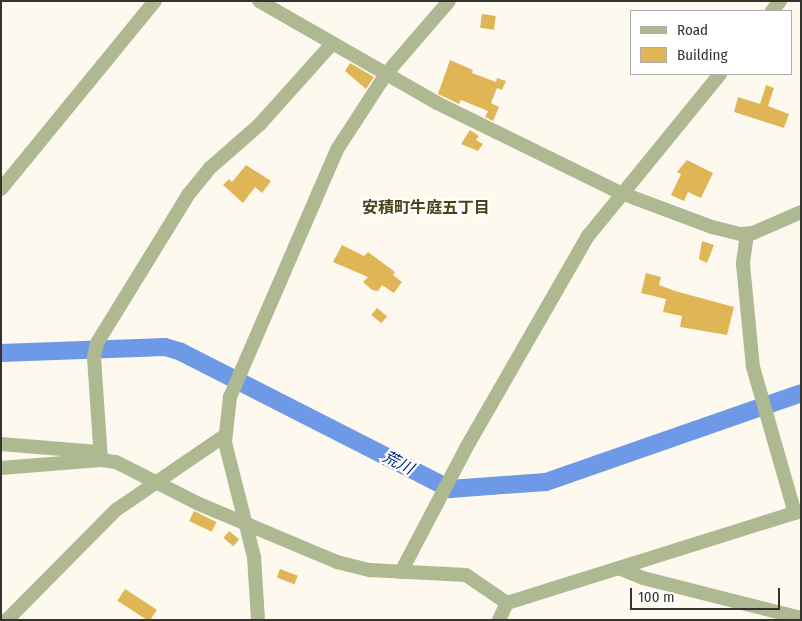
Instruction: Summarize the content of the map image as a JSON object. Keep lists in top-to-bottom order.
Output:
{
  "districts": ["安積町牛庭五丁目"],
  "water": ["荒川"],
  "legend": ["Road", "Building"],
  "scale_bar": "100 m"
}
